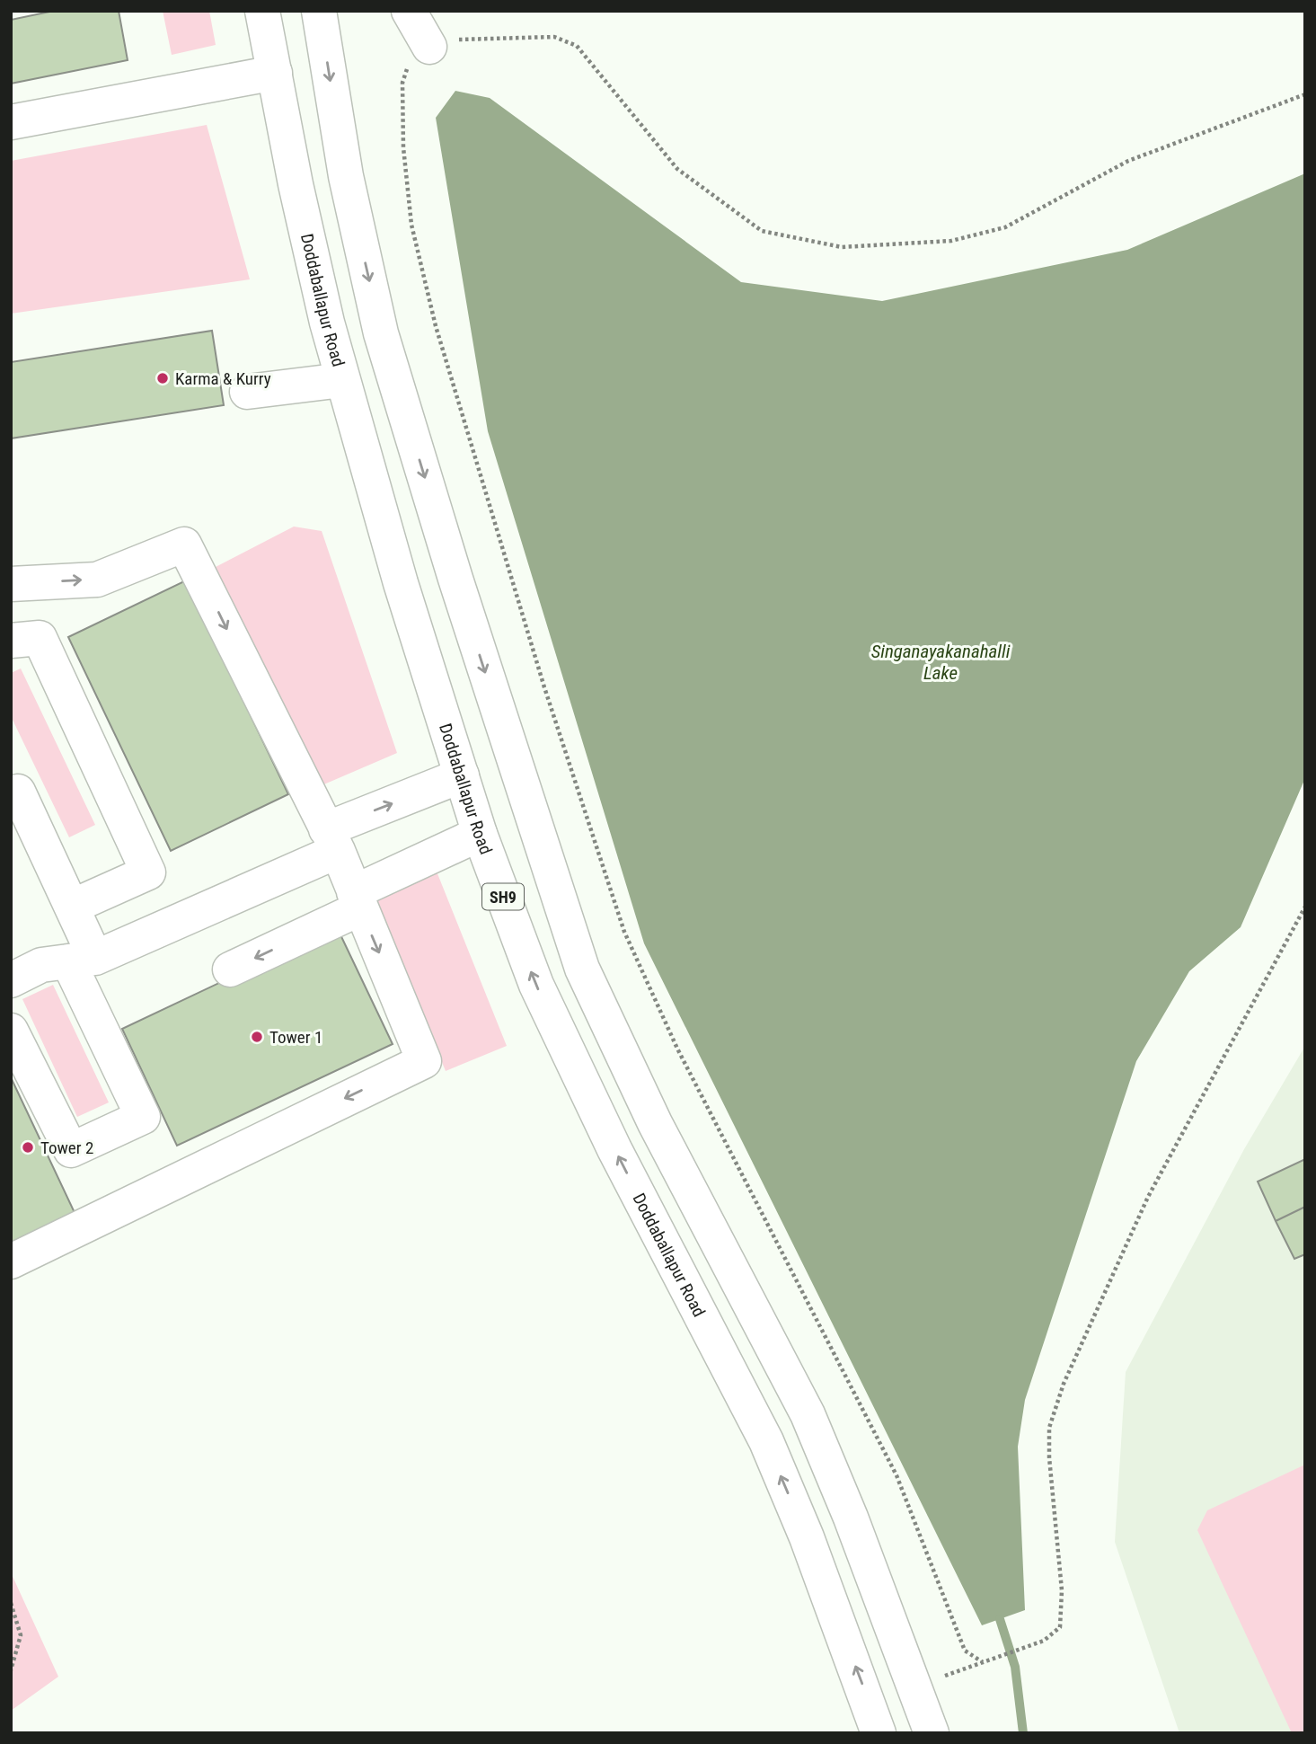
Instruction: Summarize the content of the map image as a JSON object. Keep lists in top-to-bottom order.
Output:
{
  "streets": {
    "main road": ["Doddaballapur Road", "SH9"]
  },
  "water": ["Singanayakanahalli Lake"],
  "places": ["Karma & Kurry", "Tower 1", "Tower 2"]
}
